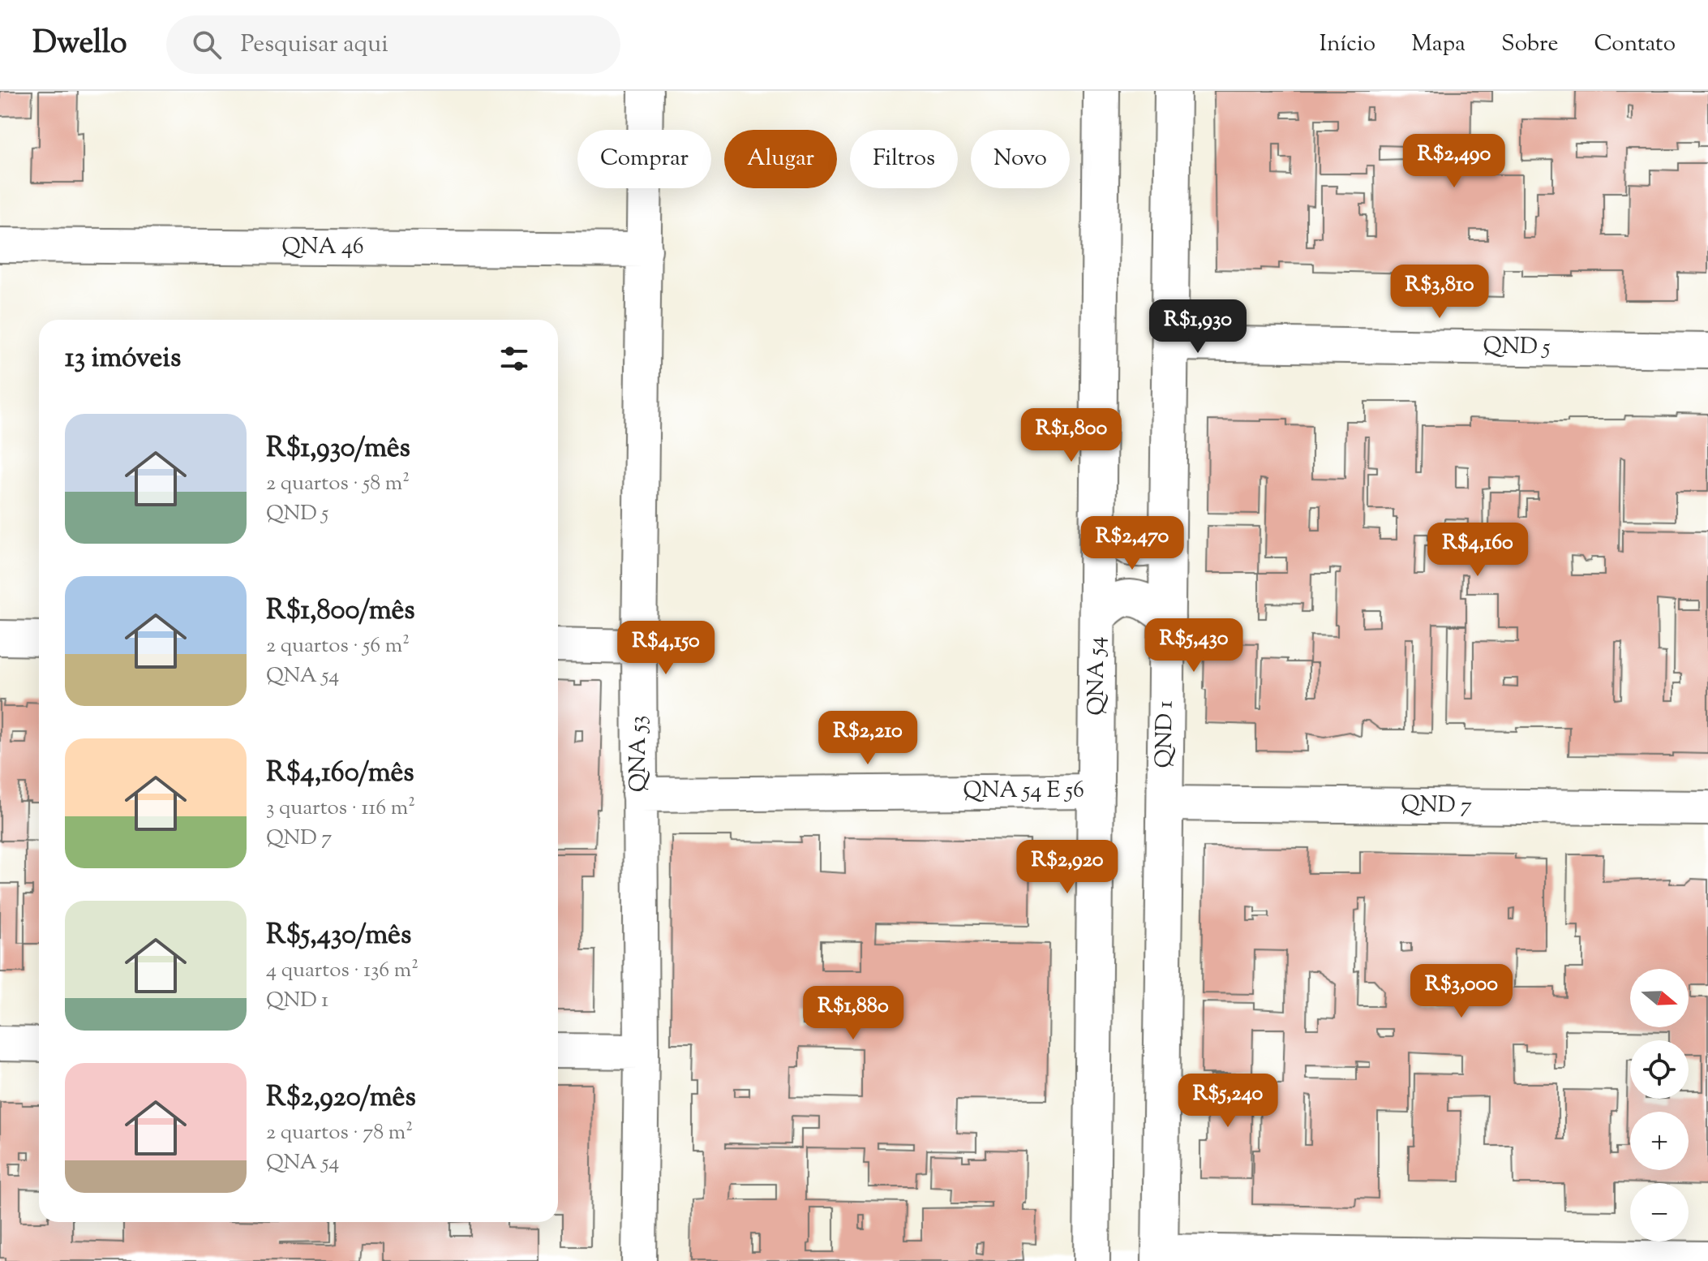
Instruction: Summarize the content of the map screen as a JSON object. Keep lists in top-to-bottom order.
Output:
{
  "streets": {
    "main road": ["QNA 54", "QND 1"],
    "street": [
      "QNA 46",
      "QND 5",
      "QNA 53",
      "QNA 54 E 56",
      "QND 7"
    ]
  },
  "crossings": [
    ["QNA 46", "QNA 53"],
    ["QND 5", "QND 1"],
    ["QNA 54", "QNA 54 E 56"],
    ["QND 1", "QND 7"],
    ["QNA 53", "QNA 54 E 56"]
  ],
  "north": "right",
  "page": {
    "header": "Dwello",
    "search": "Pesquisar aqui",
    "nav": [
      "Início",
      "Mapa",
      "Sobre",
      "Contato"
    ],
    "chip": [
      "Comprar",
      "Alugar",
      "Filtros",
      "Novo"
    ],
    "price": [
      "R$2,490",
      "R$3,810",
      "R$1,930",
      "R$1,800",
      "R$2,470",
      "R$4,160",
      "R$5,430",
      "R$4,150",
      "R$2,210",
      "R$2,920",
      "R$3,000",
      "R$1,880",
      "R$5,240"
    ],
    "heading": "13 imóveis",
    "list": [
      {
        "name": "R$1,930/mês",
        "note": "2 quartos · 58 m² · QND 5"
      },
      {
        "name": "R$1,800/mês",
        "note": "2 quartos · 56 m² · QNA 54"
      },
      {
        "name": "R$4,160/mês",
        "note": "3 quartos · 116 m² · QND 7"
      },
      {
        "name": "R$5,430/mês",
        "note": "4 quartos · 136 m² · QND 1"
      },
      {
        "name": "R$2,920/mês",
        "note": "2 quartos · 78 m² · QNA 54"
      }
    ],
    "map_buttons": ["+", "−"]
  }
}
